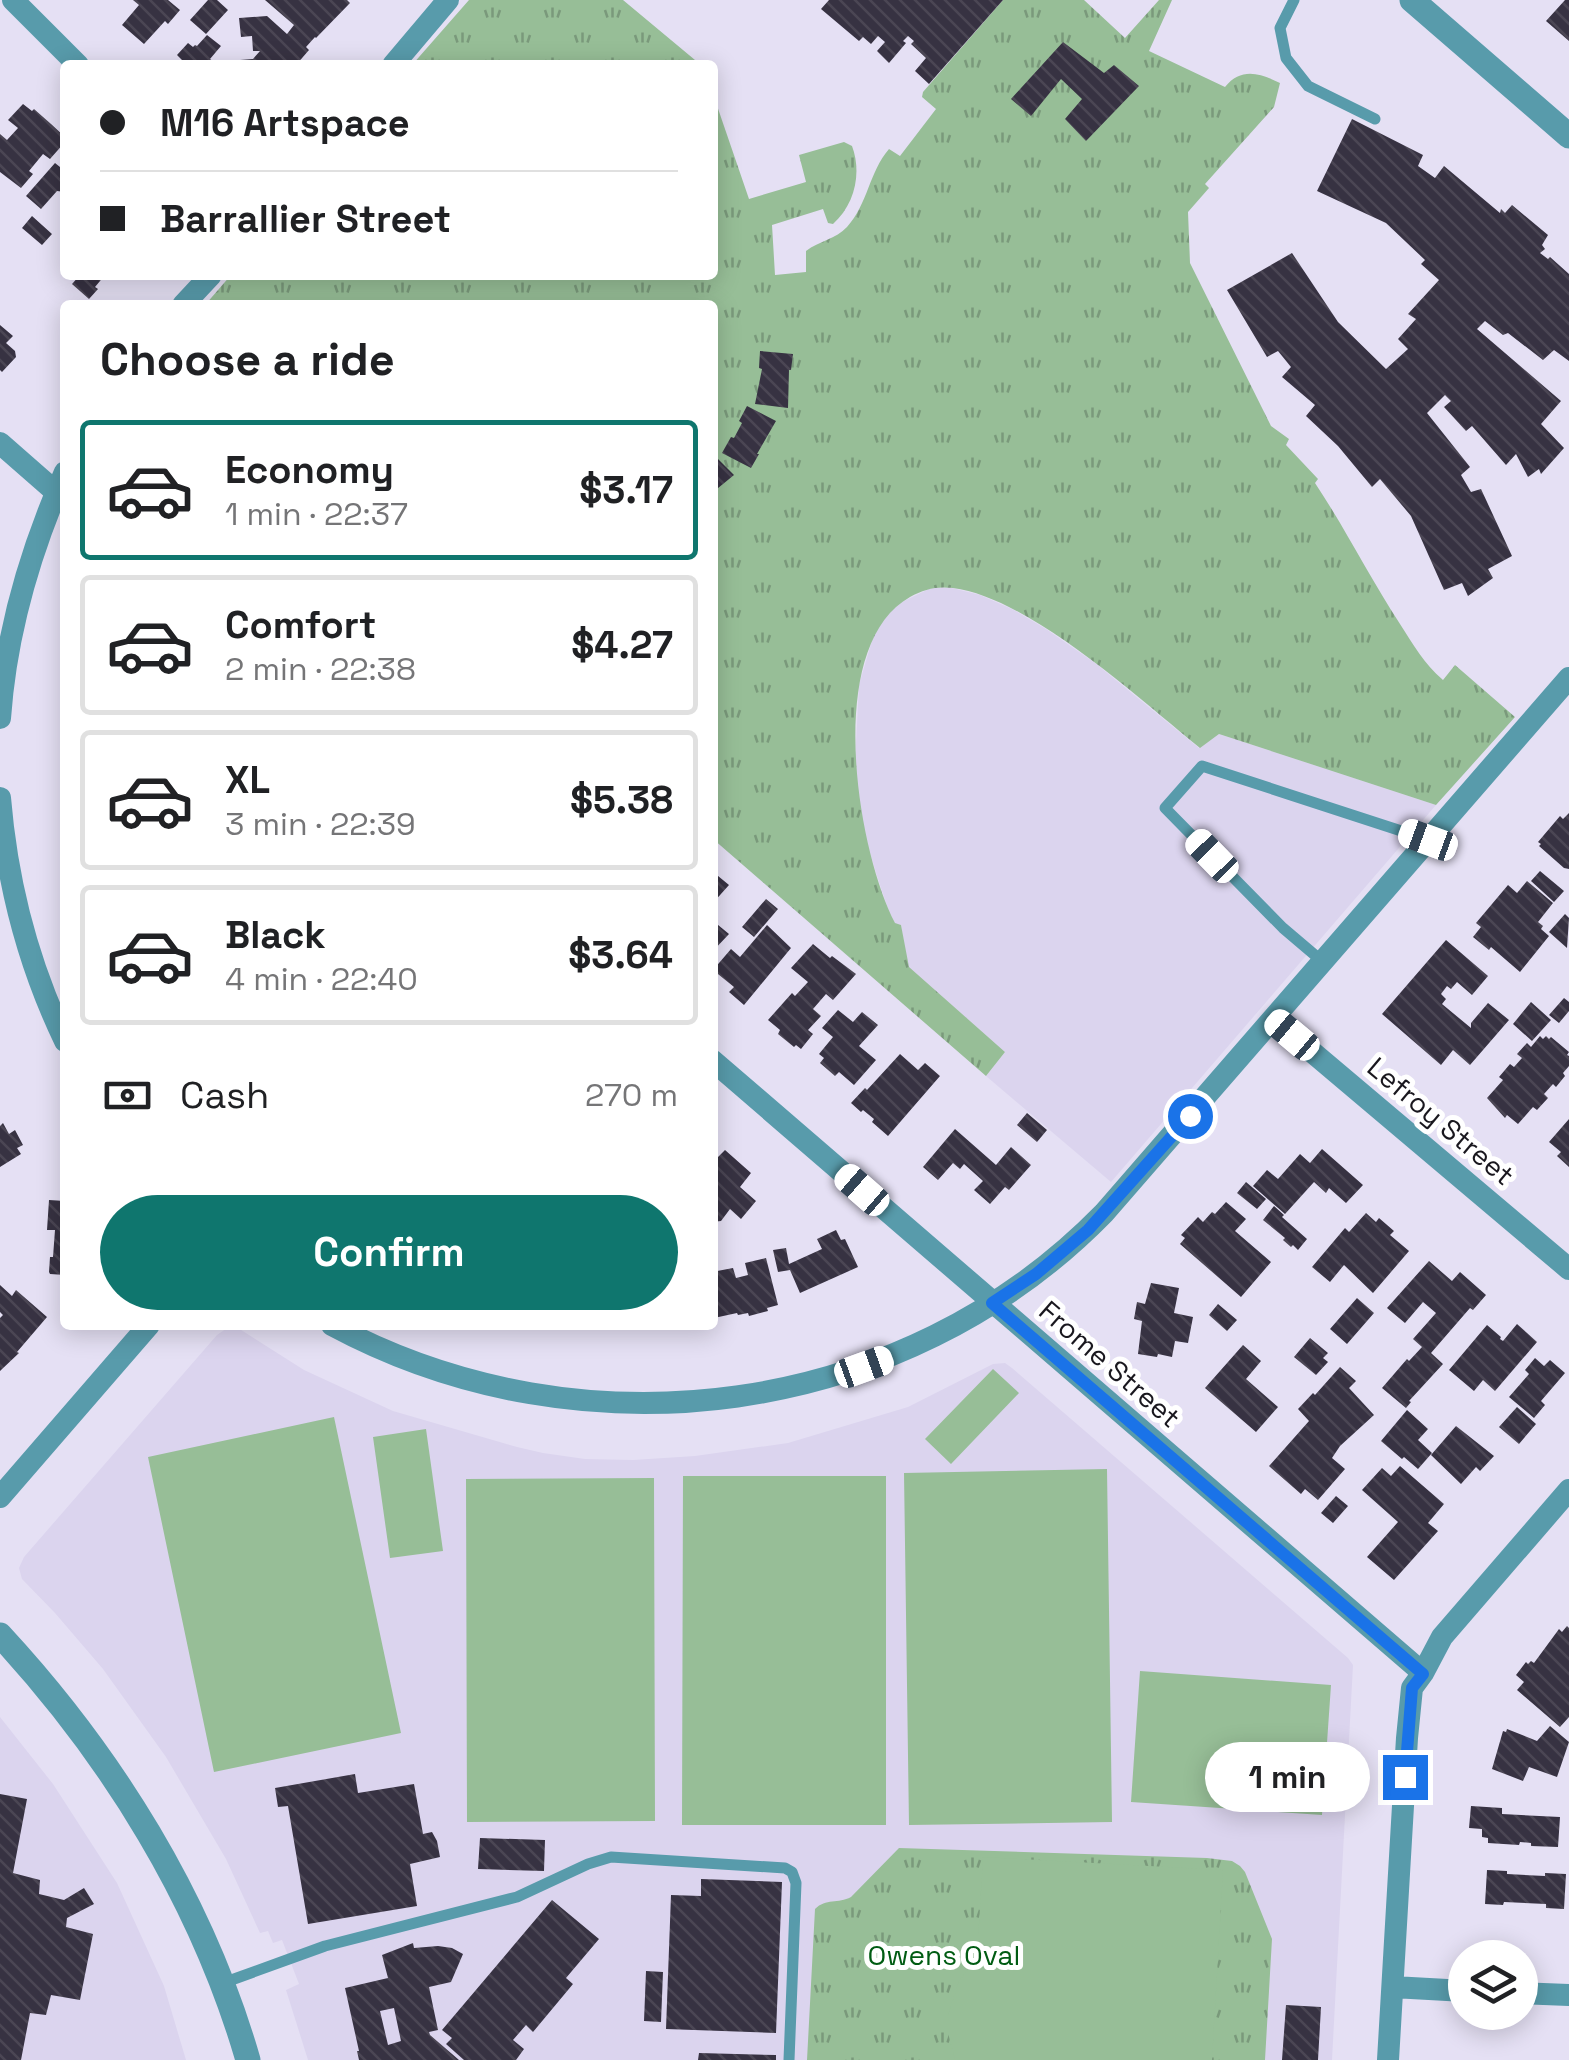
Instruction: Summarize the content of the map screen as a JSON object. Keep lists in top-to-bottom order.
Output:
{
  "streets": {
    "street": ["Lefroy Street", "Frome Street"]
  },
  "parks": ["Owens Oval"],
  "page": {
    "banner": ["M16 Artspace", "Barrallier Street"],
    "heading": "Choose a ride",
    "list": [
      {
        "name": "Economy",
        "note": "1 min · 22:37",
        "value": "$3.17"
      },
      {
        "name": "Comfort",
        "note": "2 min · 22:38",
        "value": "$4.27"
      },
      {
        "name": "XL",
        "note": "3 min · 22:39",
        "value": "$5.38"
      },
      {
        "name": "Black",
        "note": "4 min · 22:40",
        "value": "$3.64"
      }
    ],
    "pay": ["Cash", "270 m"],
    "buttons": "Confirm",
    "bubble": "1 min"
  }
}
